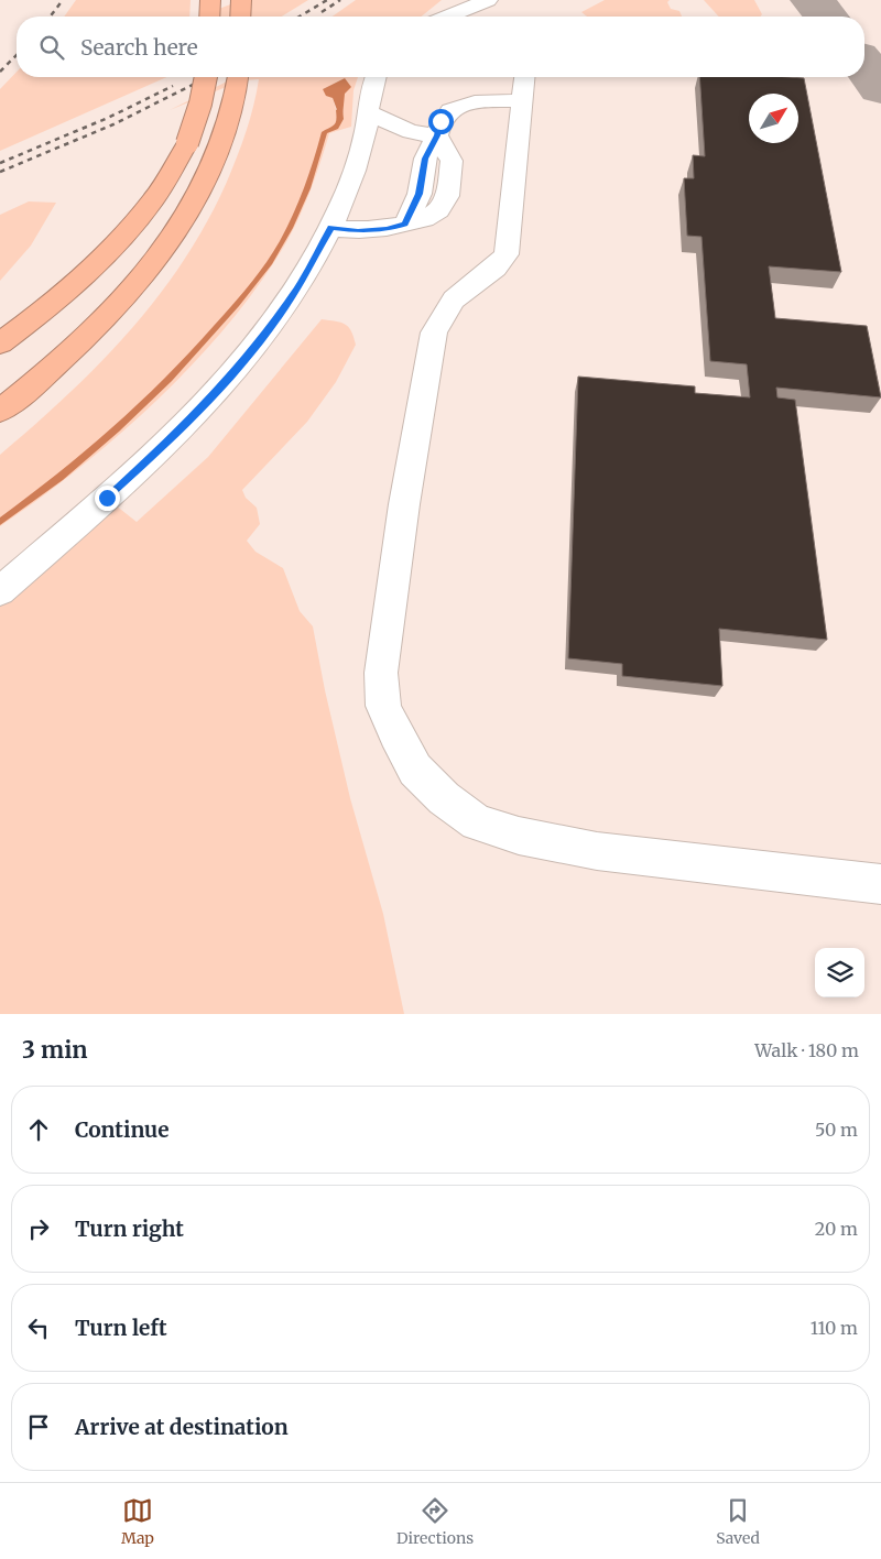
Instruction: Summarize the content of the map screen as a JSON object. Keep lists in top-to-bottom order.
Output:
{
  "north": "top right",
  "page": {
    "search": "Search here",
    "heading": ["3 min", "Walk · 180 m"],
    "list": [
      ["Continue", "50 m"],
      ["Turn right", "20 m"],
      ["Turn left", "110 m"],
      "Arrive at destination"
    ],
    "nav": ["Map", "Directions", "Saved"]
  }
}
